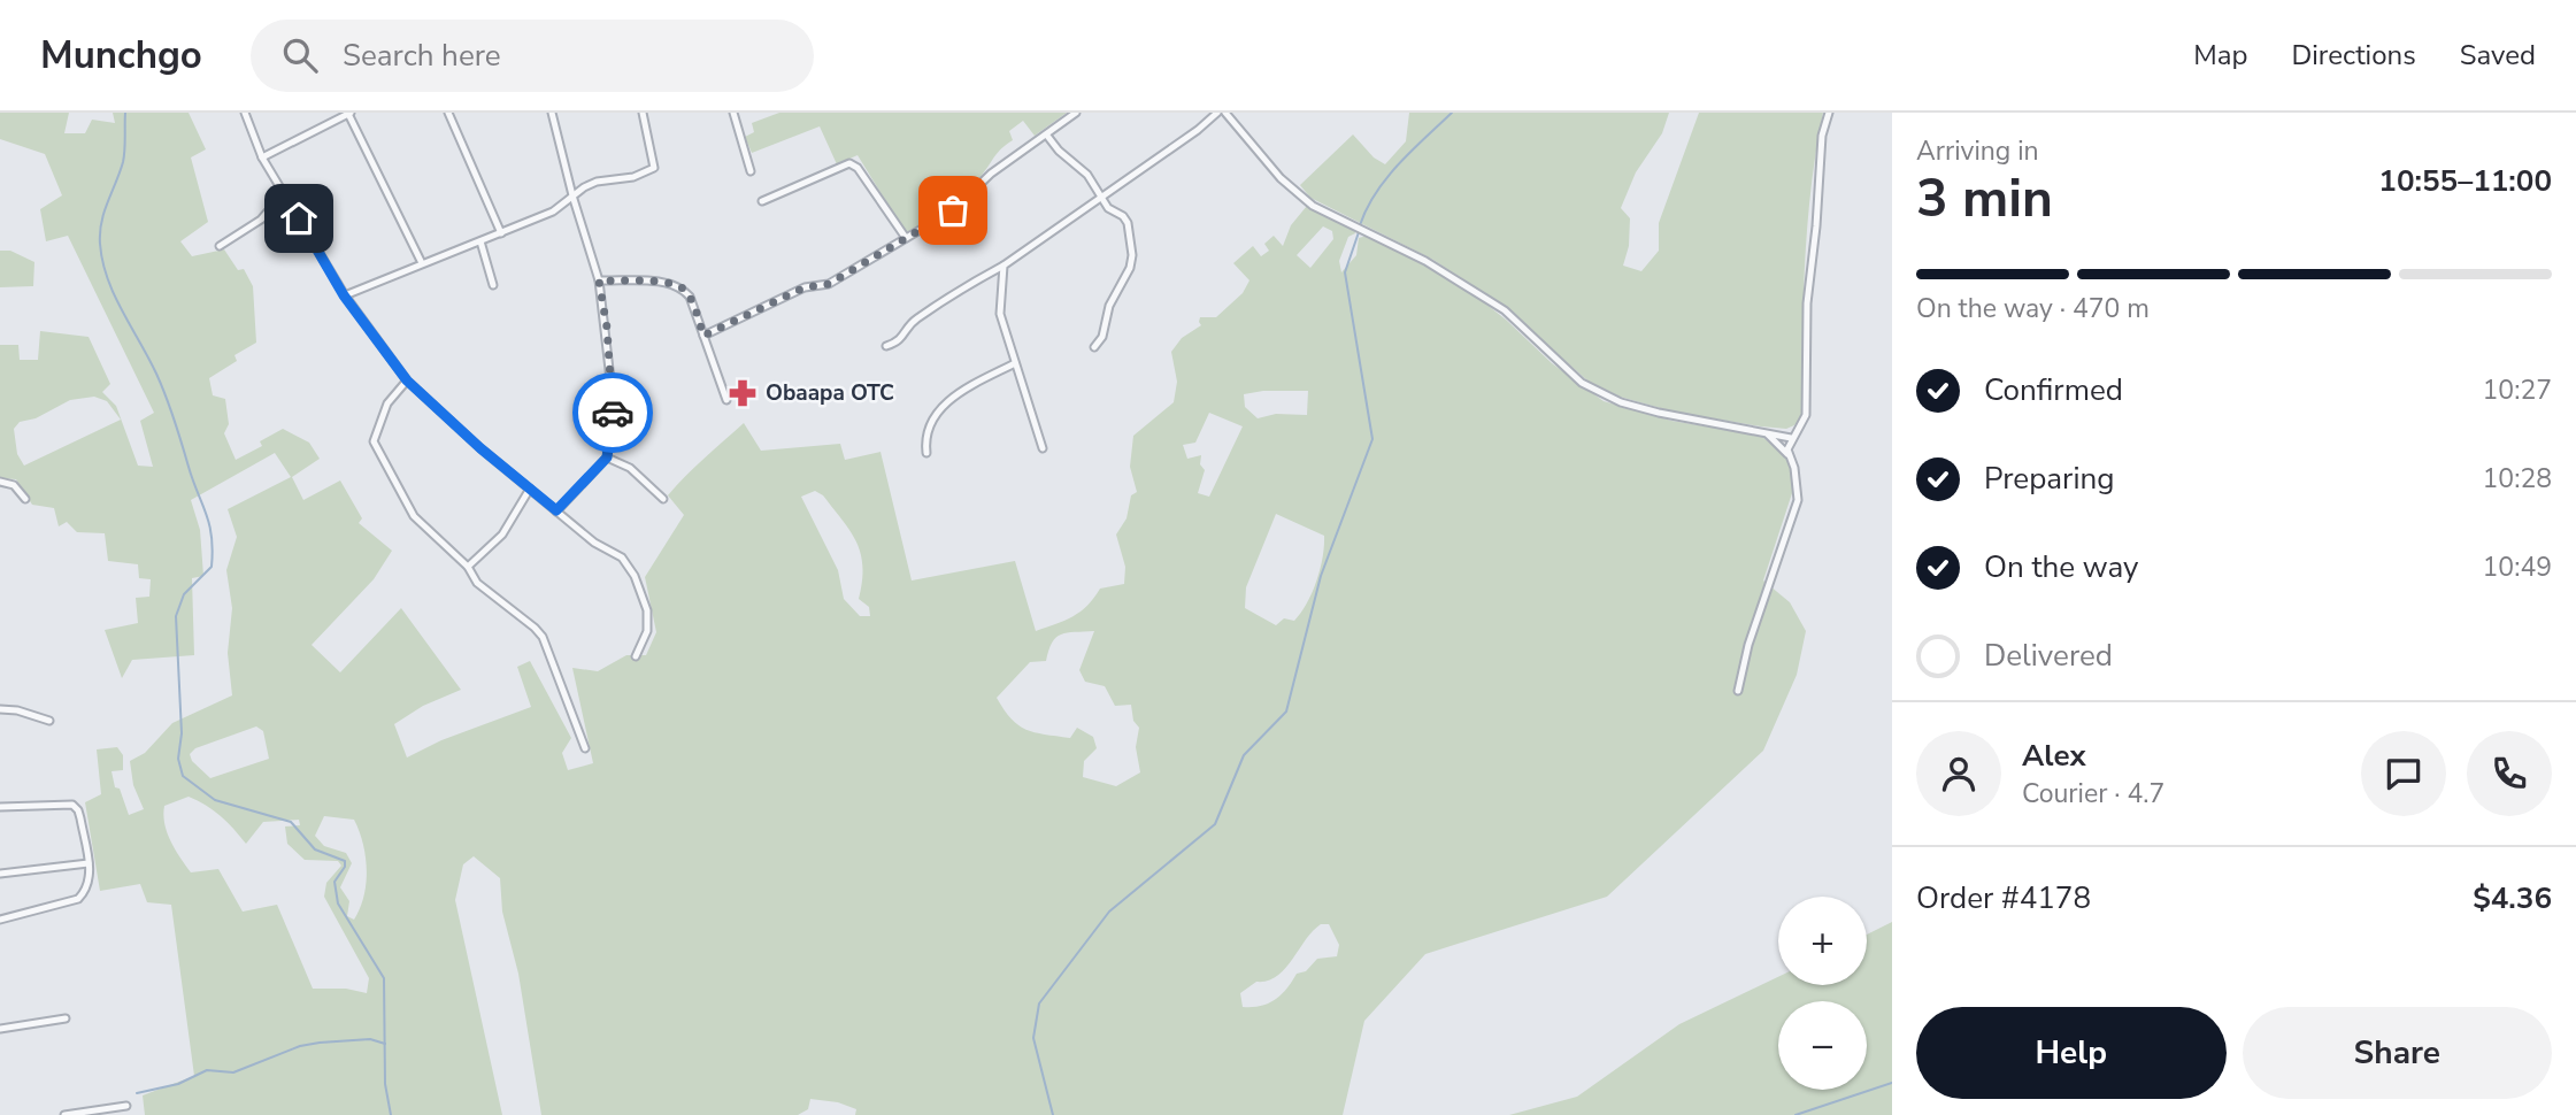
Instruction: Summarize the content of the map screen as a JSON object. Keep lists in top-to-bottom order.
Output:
{
  "places": {
    "pharmacy": ["Obaapa OTC"]
  },
  "page": {
    "header": "Munchgo",
    "search": "Search here",
    "nav": ["Map", "Directions", "Saved"],
    "heading": ["3 min", "Arriving in", "10:55–11:00"],
    "panel": [
      "Alex",
      "Courier · 4.7",
      "Order #4178",
      "$4.36"
    ],
    "bar": "On the way · 470 m",
    "list": [
      ["Confirmed", "10:27"],
      ["Preparing", "10:28"],
      ["On the way", "10:49"],
      "Delivered"
    ],
    "map_buttons": ["+", "−"],
    "buttons": ["Help", "Share"]
  }
}
